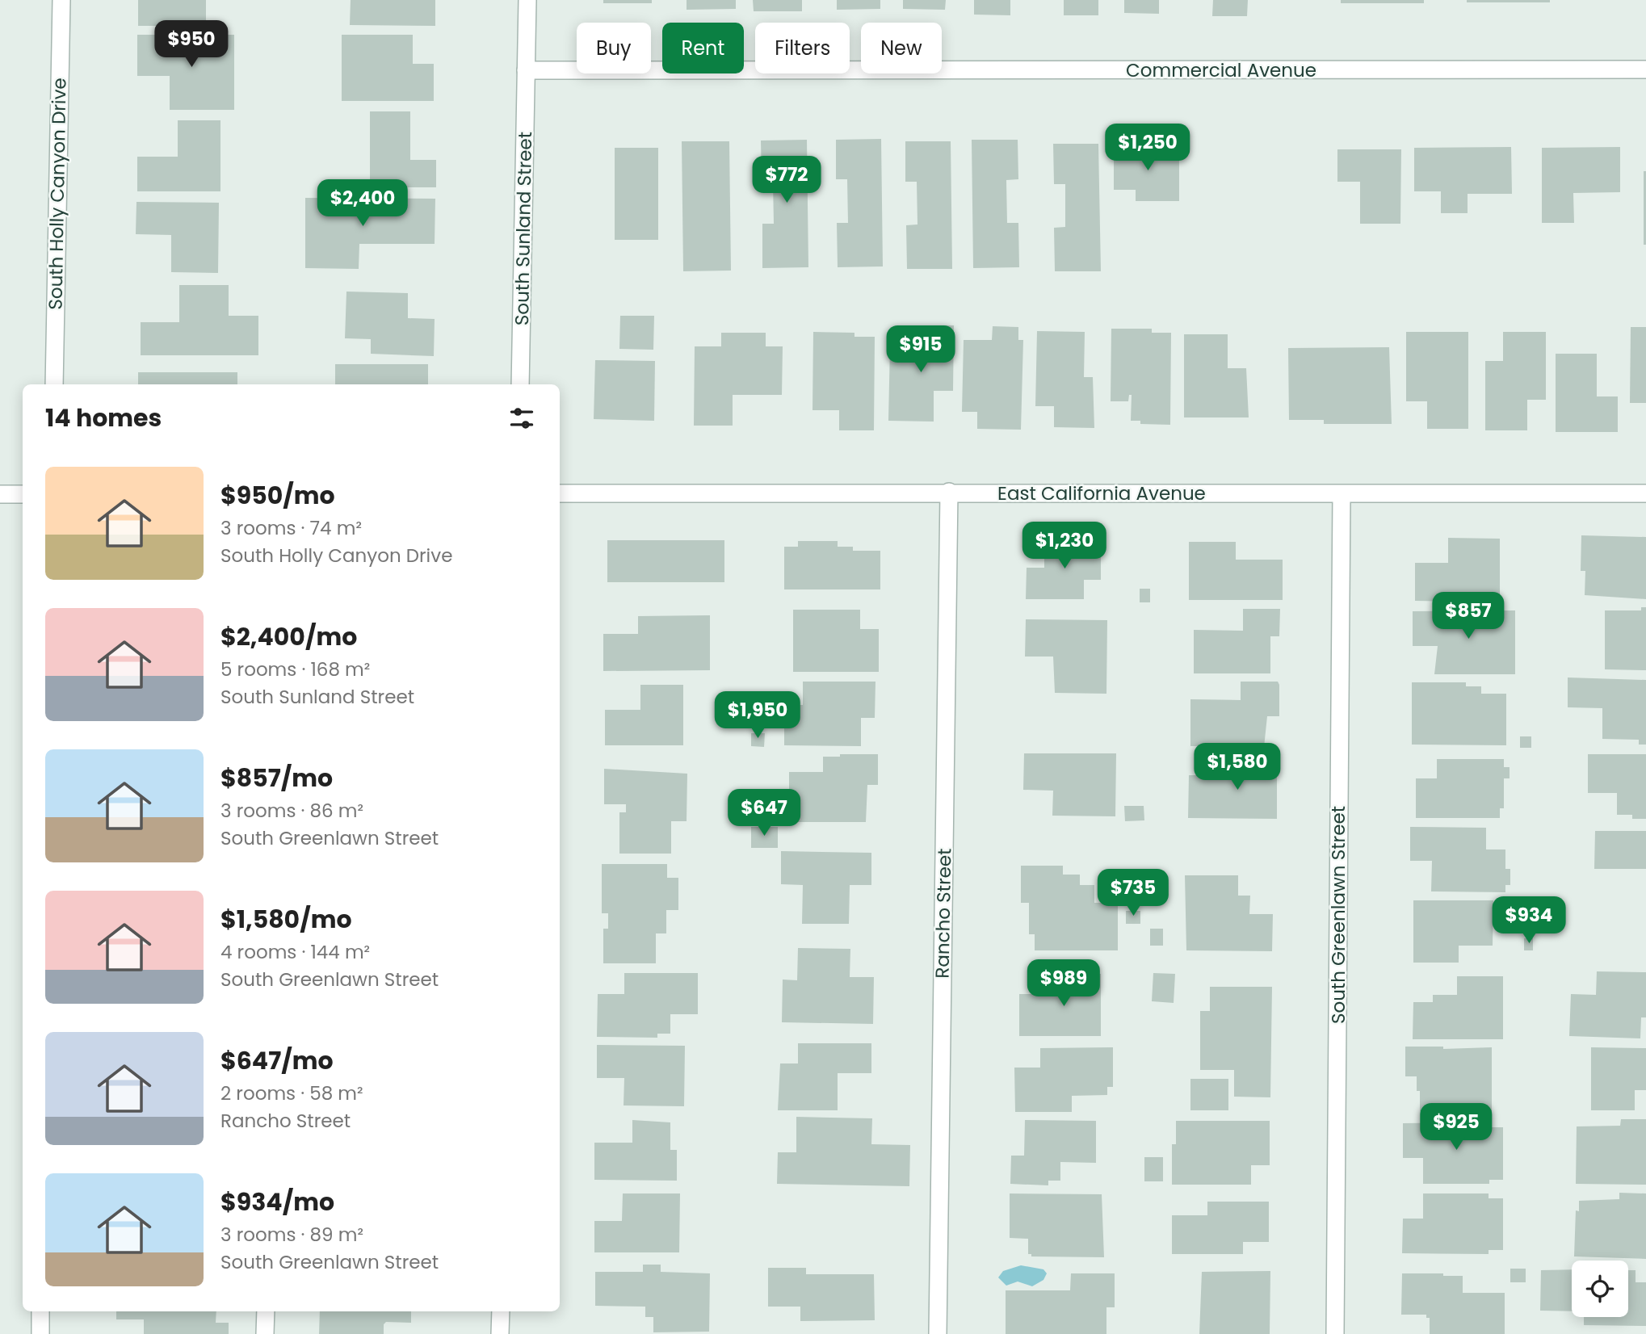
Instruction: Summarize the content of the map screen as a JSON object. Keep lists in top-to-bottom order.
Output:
{
  "streets": {
    "street": [
      "Commercial Avenue",
      "South Holly Canyon Drive",
      "South Sunland Street",
      "East California Avenue",
      "Rancho Street",
      "South Greenlawn Street"
    ]
  },
  "crossings": [
    ["Commercial Avenue", "South Sunland Street"],
    ["East California Avenue", "Rancho Street"],
    ["East California Avenue", "South Greenlawn Street"]
  ],
  "page": {
    "price": [
      "$950",
      "$1,250",
      "$772",
      "$2,400",
      "$915",
      "$1,230",
      "$857",
      "$1,950",
      "$1,580",
      "$647",
      "$735",
      "$934",
      "$989",
      "$925"
    ],
    "chip": [
      "Buy",
      "Rent",
      "Filters",
      "New"
    ],
    "heading": "14 homes",
    "list": [
      {
        "name": "$950/mo",
        "note": "3 rooms · 74 m² · South Holly Canyon Drive"
      },
      {
        "name": "$2,400/mo",
        "note": "5 rooms · 168 m² · South Sunland Street"
      },
      {
        "name": "$857/mo",
        "note": "3 rooms · 86 m² · South Greenlawn Street"
      },
      {
        "name": "$1,580/mo",
        "note": "4 rooms · 144 m² · South Greenlawn Street"
      },
      {
        "name": "$647/mo",
        "note": "2 rooms · 58 m² · Rancho Street"
      },
      {
        "name": "$934/mo",
        "note": "3 rooms · 89 m² · South Greenlawn Street"
      }
    ]
  }
}
